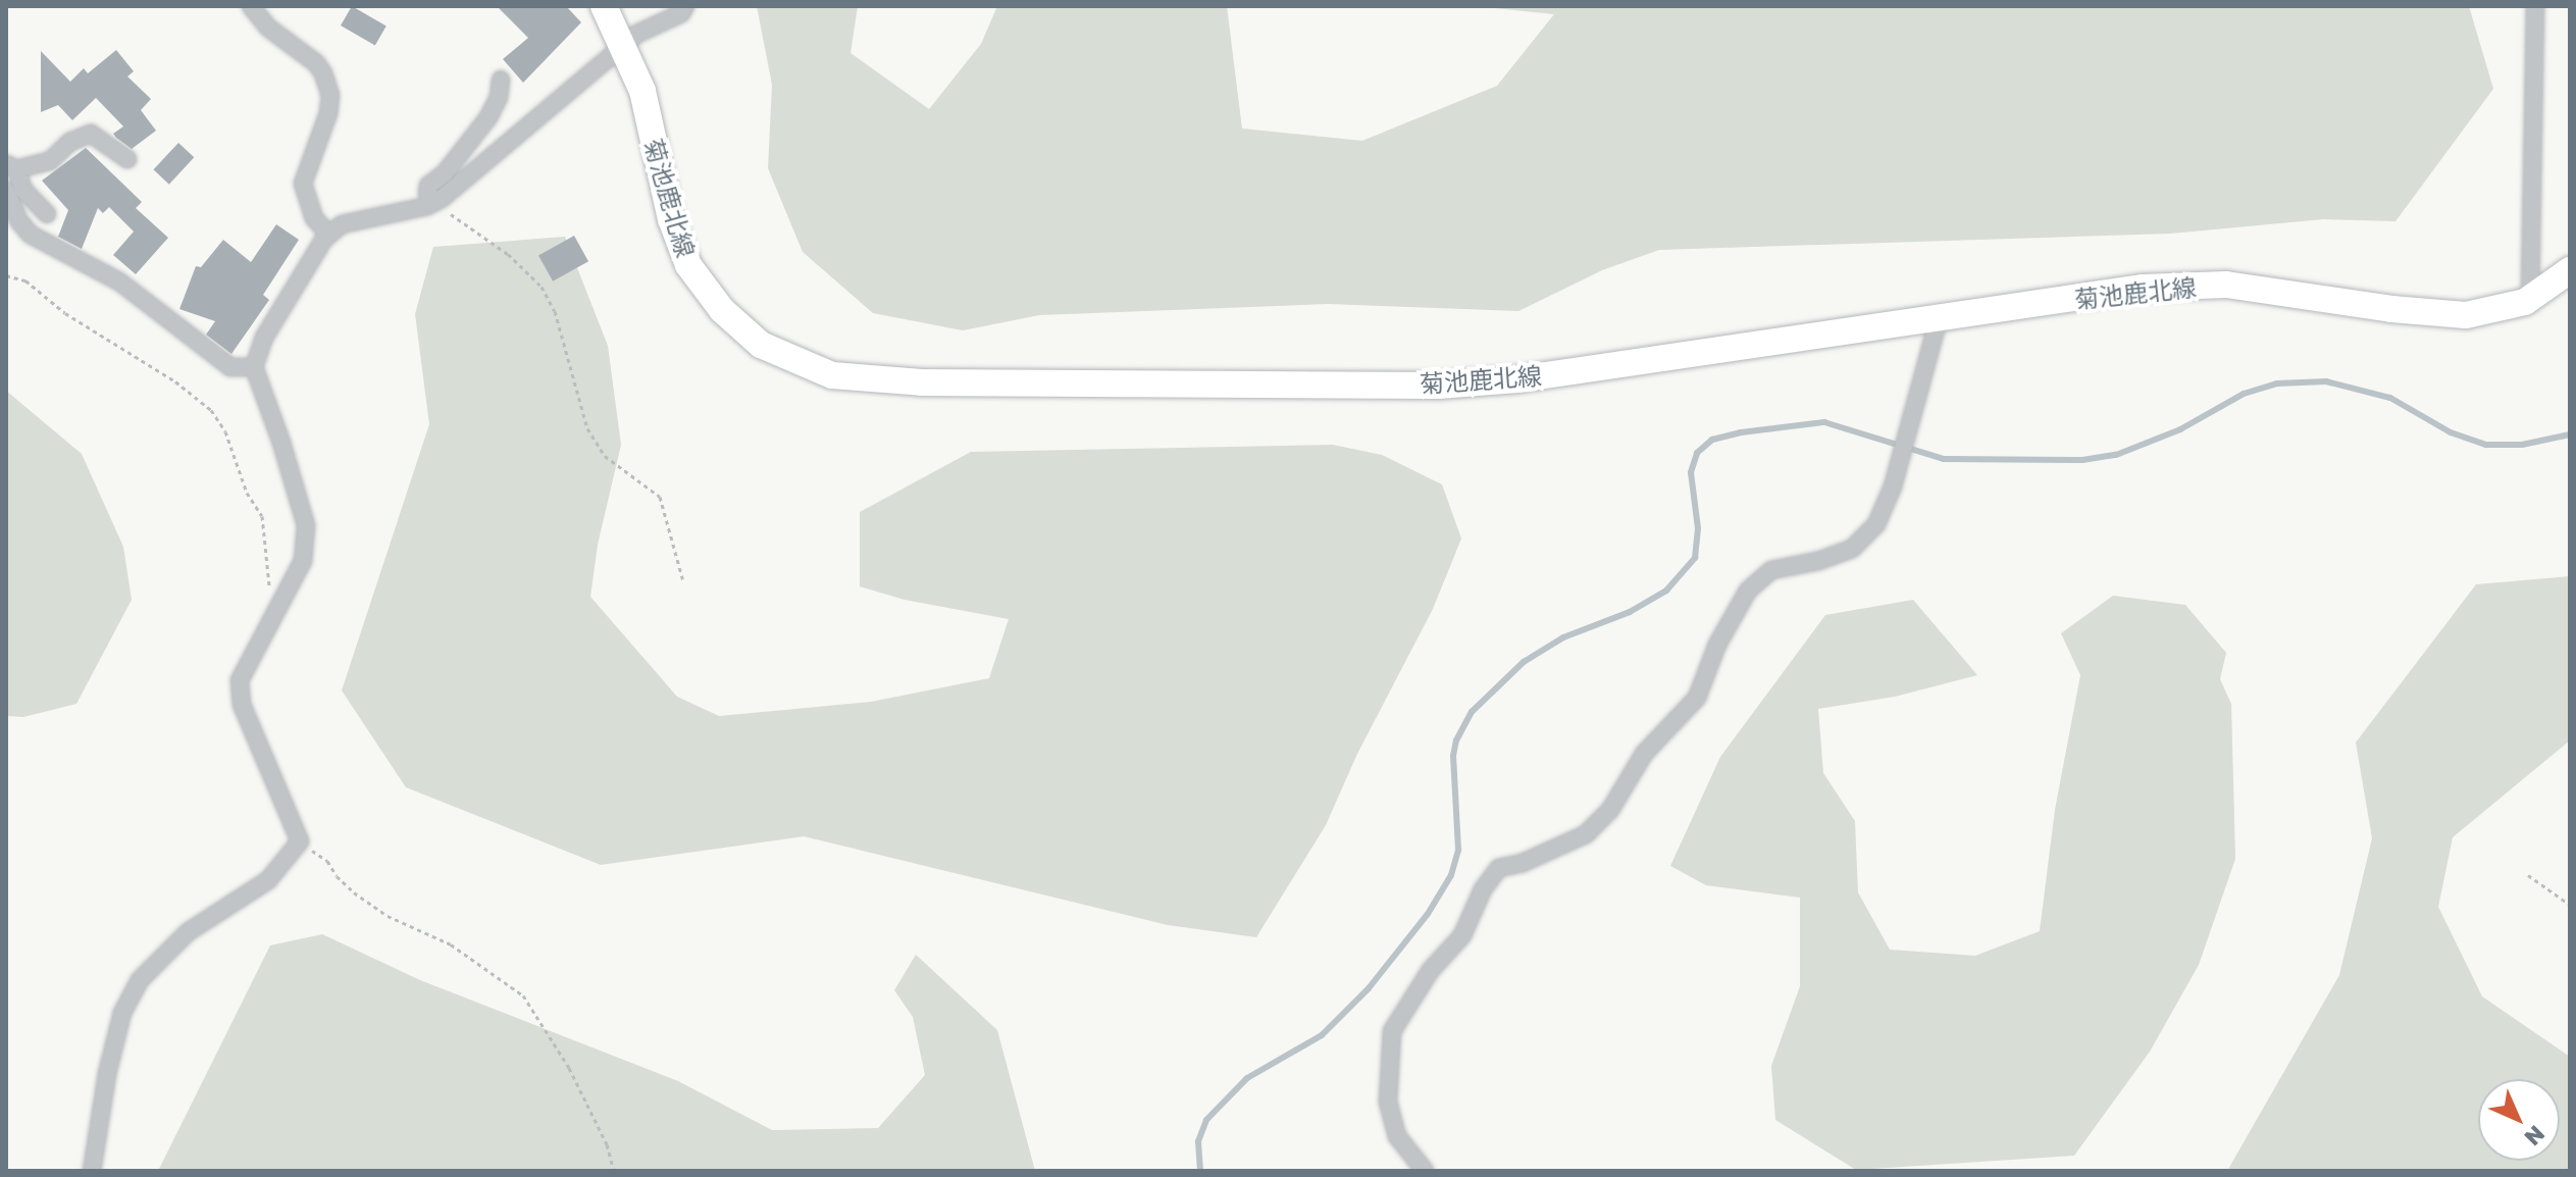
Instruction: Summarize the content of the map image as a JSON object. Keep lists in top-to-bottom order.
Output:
{
  "streets": {
    "main road": ["菊池鹿北線"]
  },
  "north": "bottom right"
}
